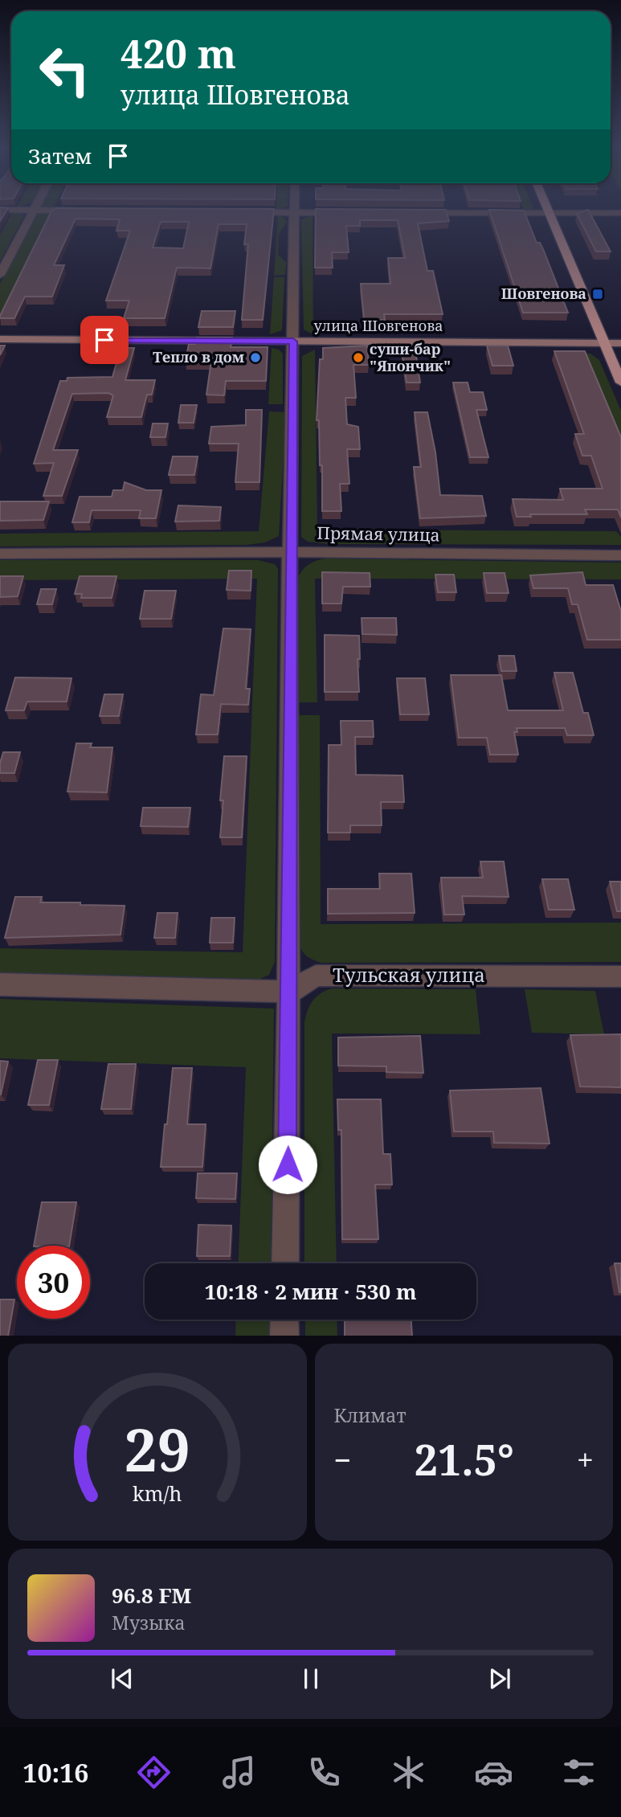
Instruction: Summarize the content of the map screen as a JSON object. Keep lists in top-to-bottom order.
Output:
{
  "streets": {
    "main road": ["улица Шовгенова"],
    "street": ["Прямая улица", "Тульская улица"]
  },
  "places": {
    "transit": ["Шовгенова"],
    "other": ["Тепло в дом", "суши-бар \"Япончик\""]
  },
  "page": {
    "turn": ["420 m", "улица Шовгенова"],
    "then": "Затем",
    "limit": "30",
    "trip": "10:18 · 2 мин · 530 m",
    "tile": "Климат",
    "heat": ["−", "21.5°", "+"],
    "song": ["96.8 FM", "Музыка"],
    "tabs": "10:16",
    "gauge": ["29", "km/h"]
  }
}
